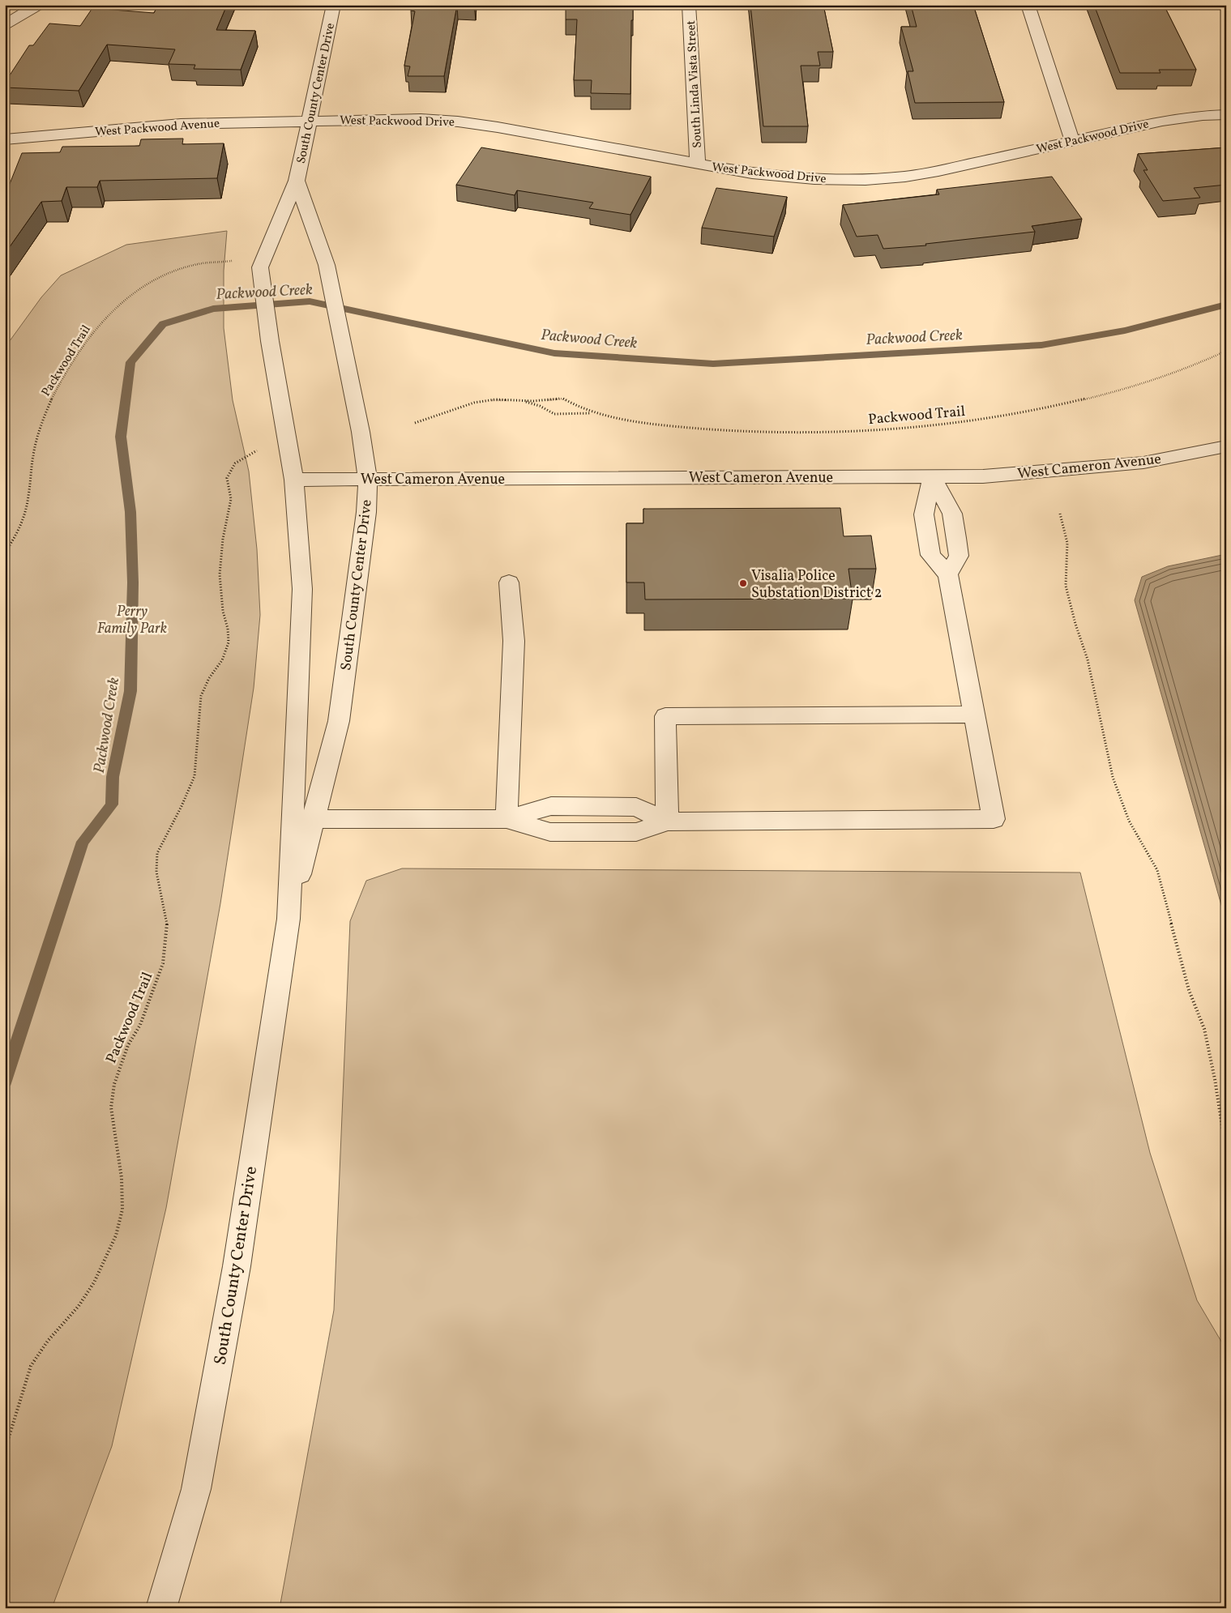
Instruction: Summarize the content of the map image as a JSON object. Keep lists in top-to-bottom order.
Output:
{
  "streets": {
    "street": [
      "South Linda Vista Street",
      "South County Center Drive",
      "West Packwood Drive",
      "West Packwood Avenue",
      "West Cameron Avenue"
    ],
    "path": ["Packwood Trail"]
  },
  "crossings": [
    ["South Linda Vista Street", "West Packwood Drive"],
    ["South County Center Drive", "West Packwood Drive"],
    ["South County Center Drive", "West Packwood Avenue"],
    ["South County Center Drive", "West Cameron Avenue"],
    ["West Packwood Drive", "West Packwood Avenue"]
  ],
  "water": ["Packwood Creek"],
  "parks": ["Perry Family Park"],
  "places": ["Visalia Police Substation District 2"]
}
